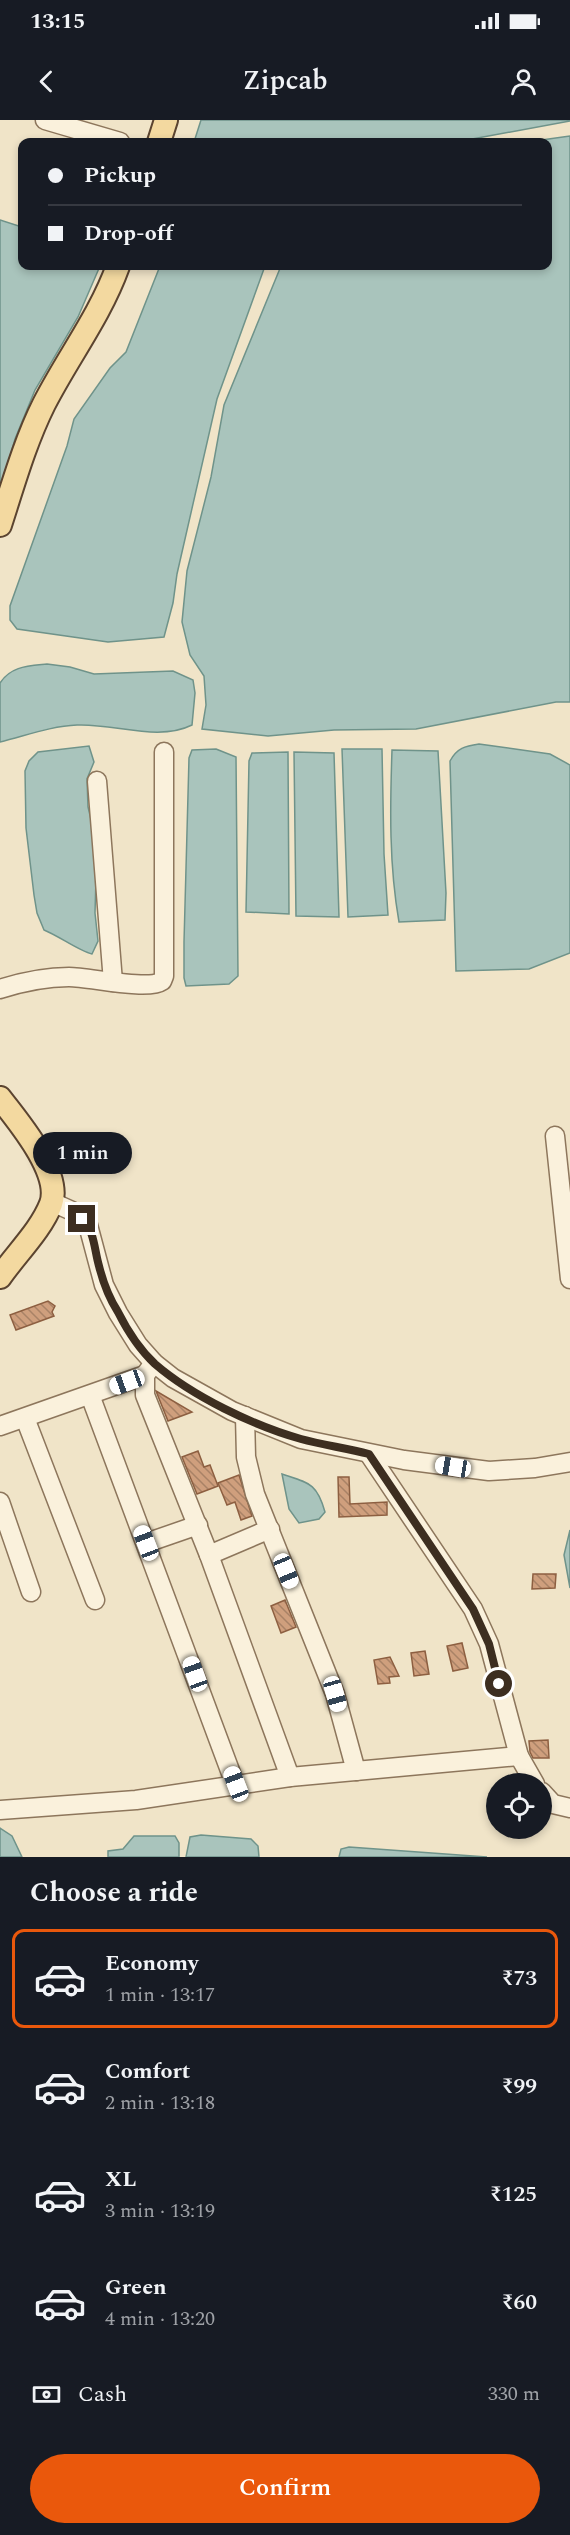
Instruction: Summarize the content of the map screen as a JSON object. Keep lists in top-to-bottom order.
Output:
{
  "page": {
    "status": "13:15",
    "header": "Zipcab",
    "banner": ["Pickup", "Drop-off"],
    "bubble": "1 min",
    "heading": "Choose a ride",
    "list": [
      {
        "name": "Economy",
        "note": "1 min · 13:17",
        "value": "₹73"
      },
      {
        "name": "Comfort",
        "note": "2 min · 13:18",
        "value": "₹99"
      },
      {
        "name": "XL",
        "note": "3 min · 13:19",
        "value": "₹125"
      },
      {
        "name": "Green",
        "note": "4 min · 13:20",
        "value": "₹60"
      }
    ],
    "pay": ["Cash", "330 m"],
    "buttons": "Confirm"
  }
}
